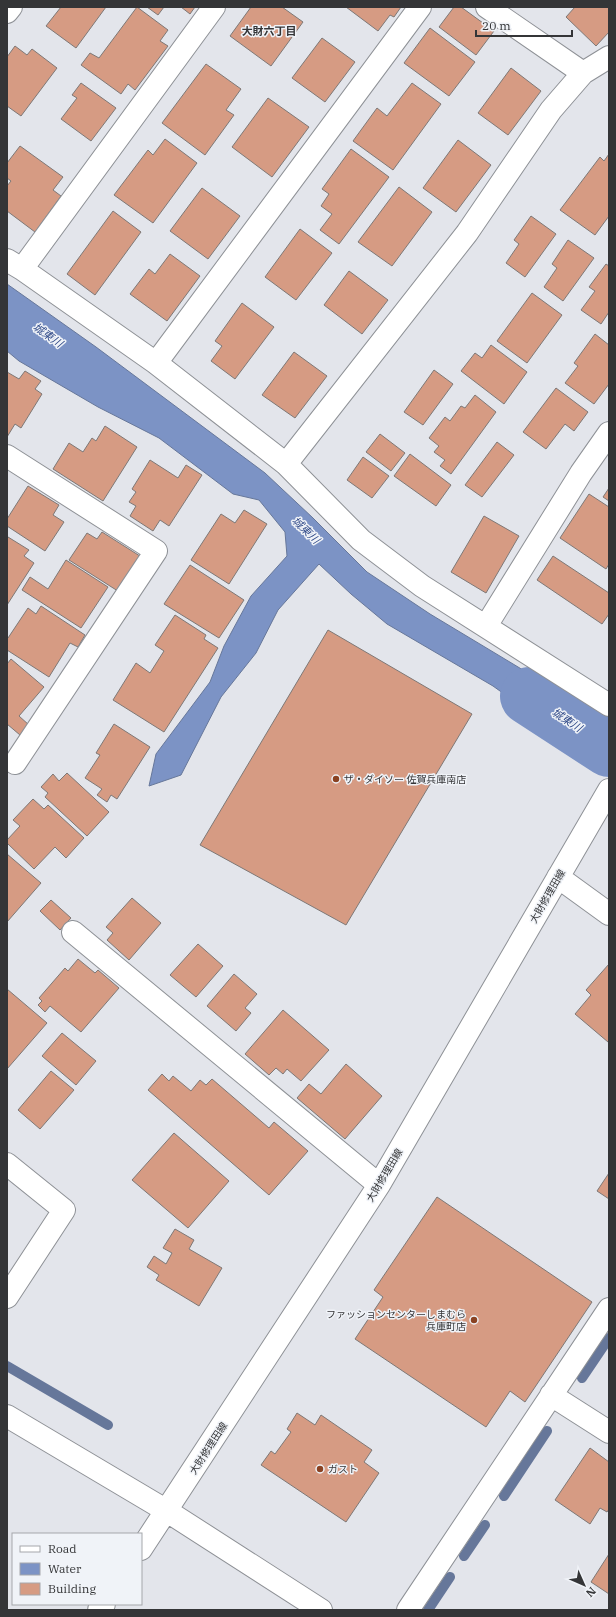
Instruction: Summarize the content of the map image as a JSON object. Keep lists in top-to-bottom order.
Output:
{
  "streets": {
    "street": ["大財修理田線"]
  },
  "districts": ["大財六丁目"],
  "water": ["城東川"],
  "places": ["ザ・ダイソー 佐賀兵庫南店", "ファッションセンターしまむら 兵庫町店", "ガスト"],
  "legend": ["Road", "Water", "Building"],
  "scale_bar": "20 m",
  "north": "bottom right"
}
